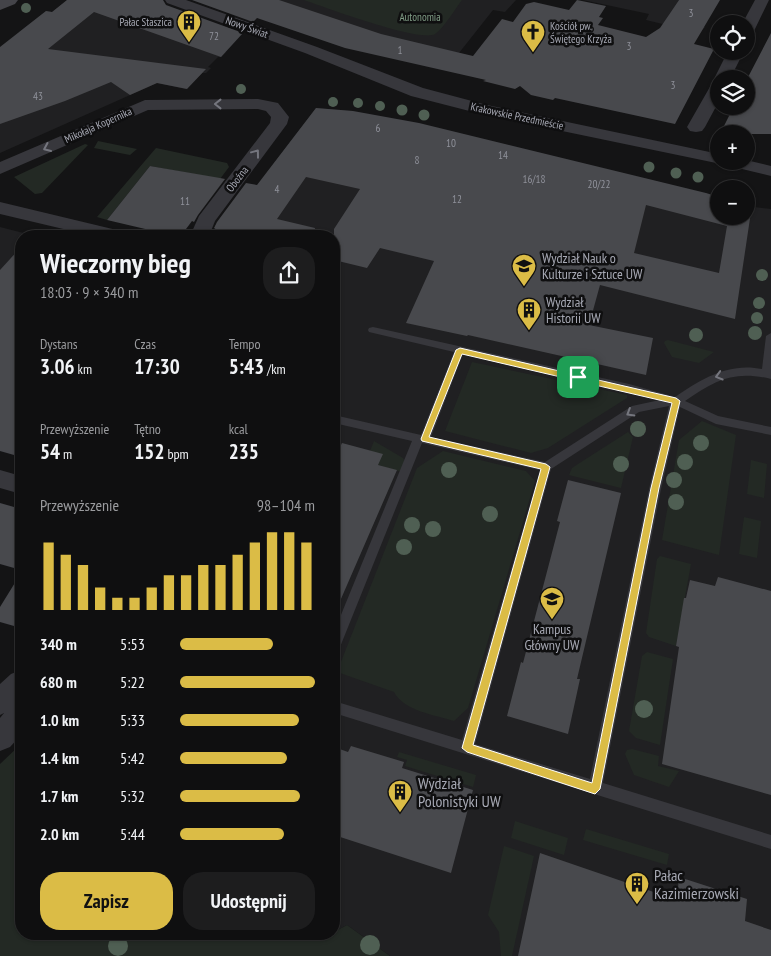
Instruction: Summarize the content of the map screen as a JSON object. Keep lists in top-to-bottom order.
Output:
{
  "streets": {
    "street": [
      "Nowy Świat",
      "Krakowskie Przedmieście",
      "Mikołaja Kopernika",
      "Oboźna"
    ]
  },
  "crossings": [
    ["Nowy Świat", "Krakowskie Przedmieście"],
    ["Mikołaja Kopernika", "Oboźna"]
  ],
  "one_way": ["Mikołaja Kopernika", "Oboźna"],
  "parks": ["Autonomia"],
  "places": {
    "building": [
      "Pałac Staszica",
      "Wydział Historii UW",
      "Wydział Polonistyki UW",
      "Pałac Kazimierzowski"
    ],
    "church": ["Kościół pw. Świętego Krzyża"],
    "school or university": ["Wydział Nauk o Kulturze i Sztuce UW", "Kampus Główny UW"]
  },
  "house_numbers": [
    "3",
    "72",
    "3",
    "1",
    "3",
    "43",
    "6",
    "10",
    "14",
    "8",
    "16/18",
    "20/22",
    "4",
    "12",
    "11"
  ],
  "page": {
    "map_buttons": ["+", "−"],
    "heading": ["Wieczorny bieg", "18:03 · 9 × 340 m"],
    "stats": [
      ["Dystans", "3.06 km"],
      ["Czas", "17:30"],
      ["Tempo", "5:43 /km"],
      ["Przewyższenie", "54 m"],
      ["Tętno", "152 bpm"],
      ["kcal", "235"]
    ],
    "chart": ["Przewyższenie", "98–104 m"],
    "list": [
      {
        "name": "340 m",
        "note": "5:53"
      },
      {
        "name": "680 m",
        "note": "5:22"
      },
      {
        "name": "1.0 km",
        "note": "5:33"
      },
      {
        "name": "1.4 km",
        "note": "5:42"
      },
      {
        "name": "1.7 km",
        "note": "5:32"
      },
      {
        "name": "2.0 km",
        "note": "5:44"
      }
    ],
    "buttons": ["Zapisz", "Udostępnij"]
  }
}
